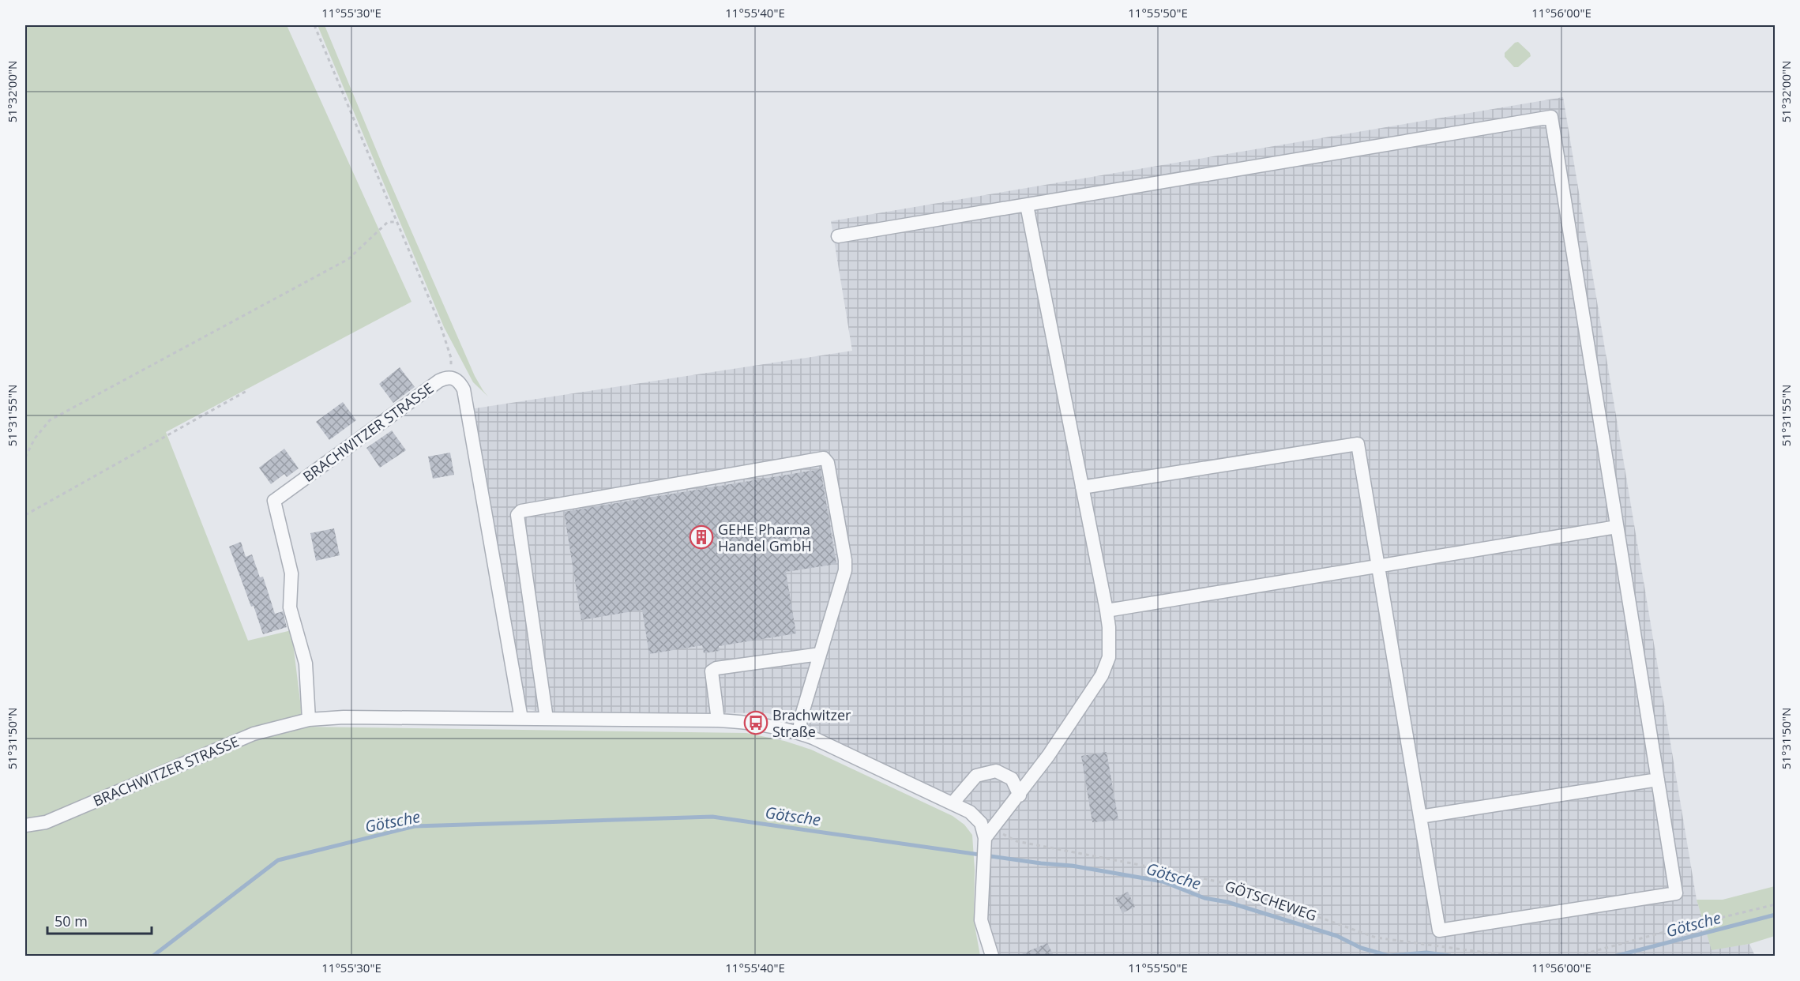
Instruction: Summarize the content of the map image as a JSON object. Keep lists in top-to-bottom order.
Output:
{
  "streets": {
    "street": ["BRACHWITZER STRASSE"],
    "path": ["GÖTSCHEWEG"]
  },
  "crossings": [
    ["BRACHWITZER STRASSE", "GÖTSCHEWEG"]
  ],
  "water": ["Götsche"],
  "places": {
    "building": ["GEHE Pharma Handel GmbH"],
    "bus stop": ["Brachwitzer Straße"]
  },
  "scale_bar": "50 m",
  "coordinates": [
    "11°55'30\"E",
    "11°55'40\"E",
    "11°55'50\"E",
    "11°56'00\"E",
    "51°32'00\"N",
    "51°31'55\"N",
    "51°31'50\"N"
  ]
}
